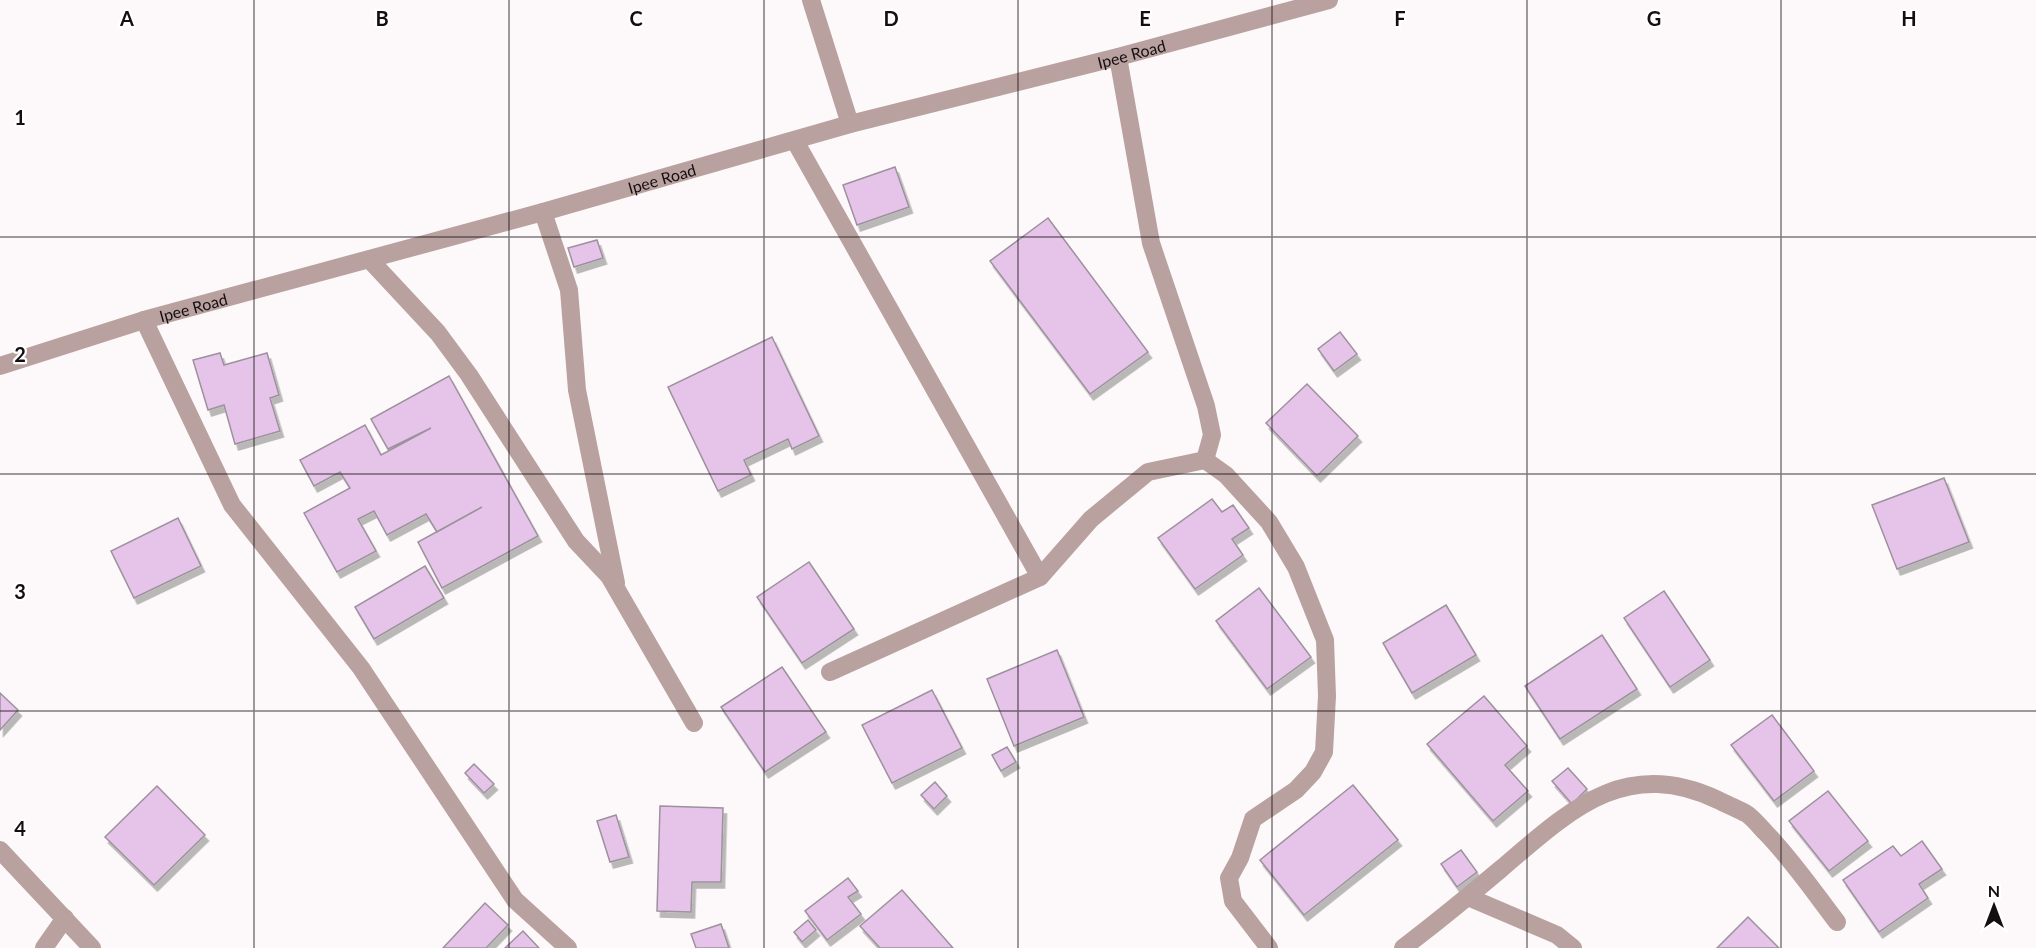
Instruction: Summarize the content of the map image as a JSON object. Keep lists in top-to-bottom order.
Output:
{
  "streets": {
    "street": ["Ipee Road"]
  },
  "north": "top",
  "grid": {
    "columns": [
      "A",
      "B",
      "C",
      "D",
      "E",
      "F",
      "G",
      "H"
    ],
    "rows": [
      "1",
      "2",
      "3",
      "4"
    ]
  }
}
